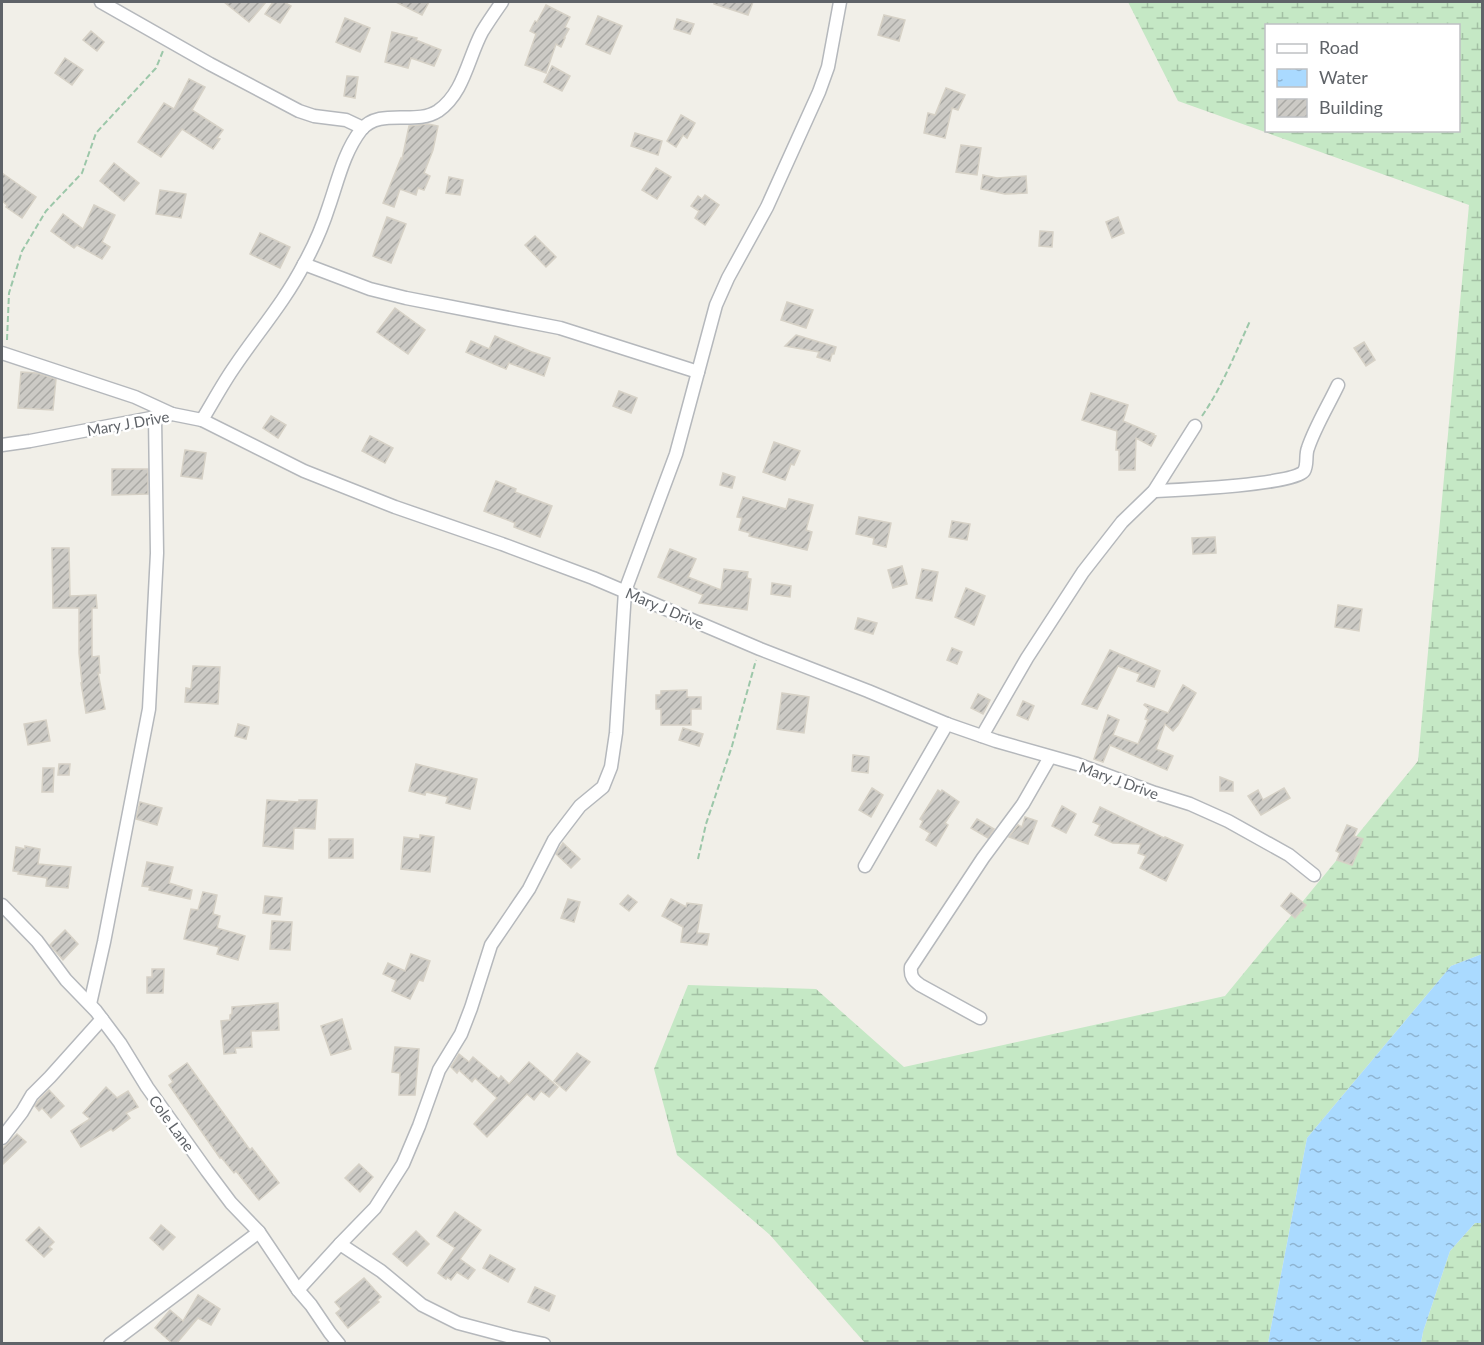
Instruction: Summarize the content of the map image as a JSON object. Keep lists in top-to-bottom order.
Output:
{
  "streets": {
    "street": ["Mary J Drive", "Cole Lane"]
  },
  "legend": ["Road", "Water", "Building"]
}
